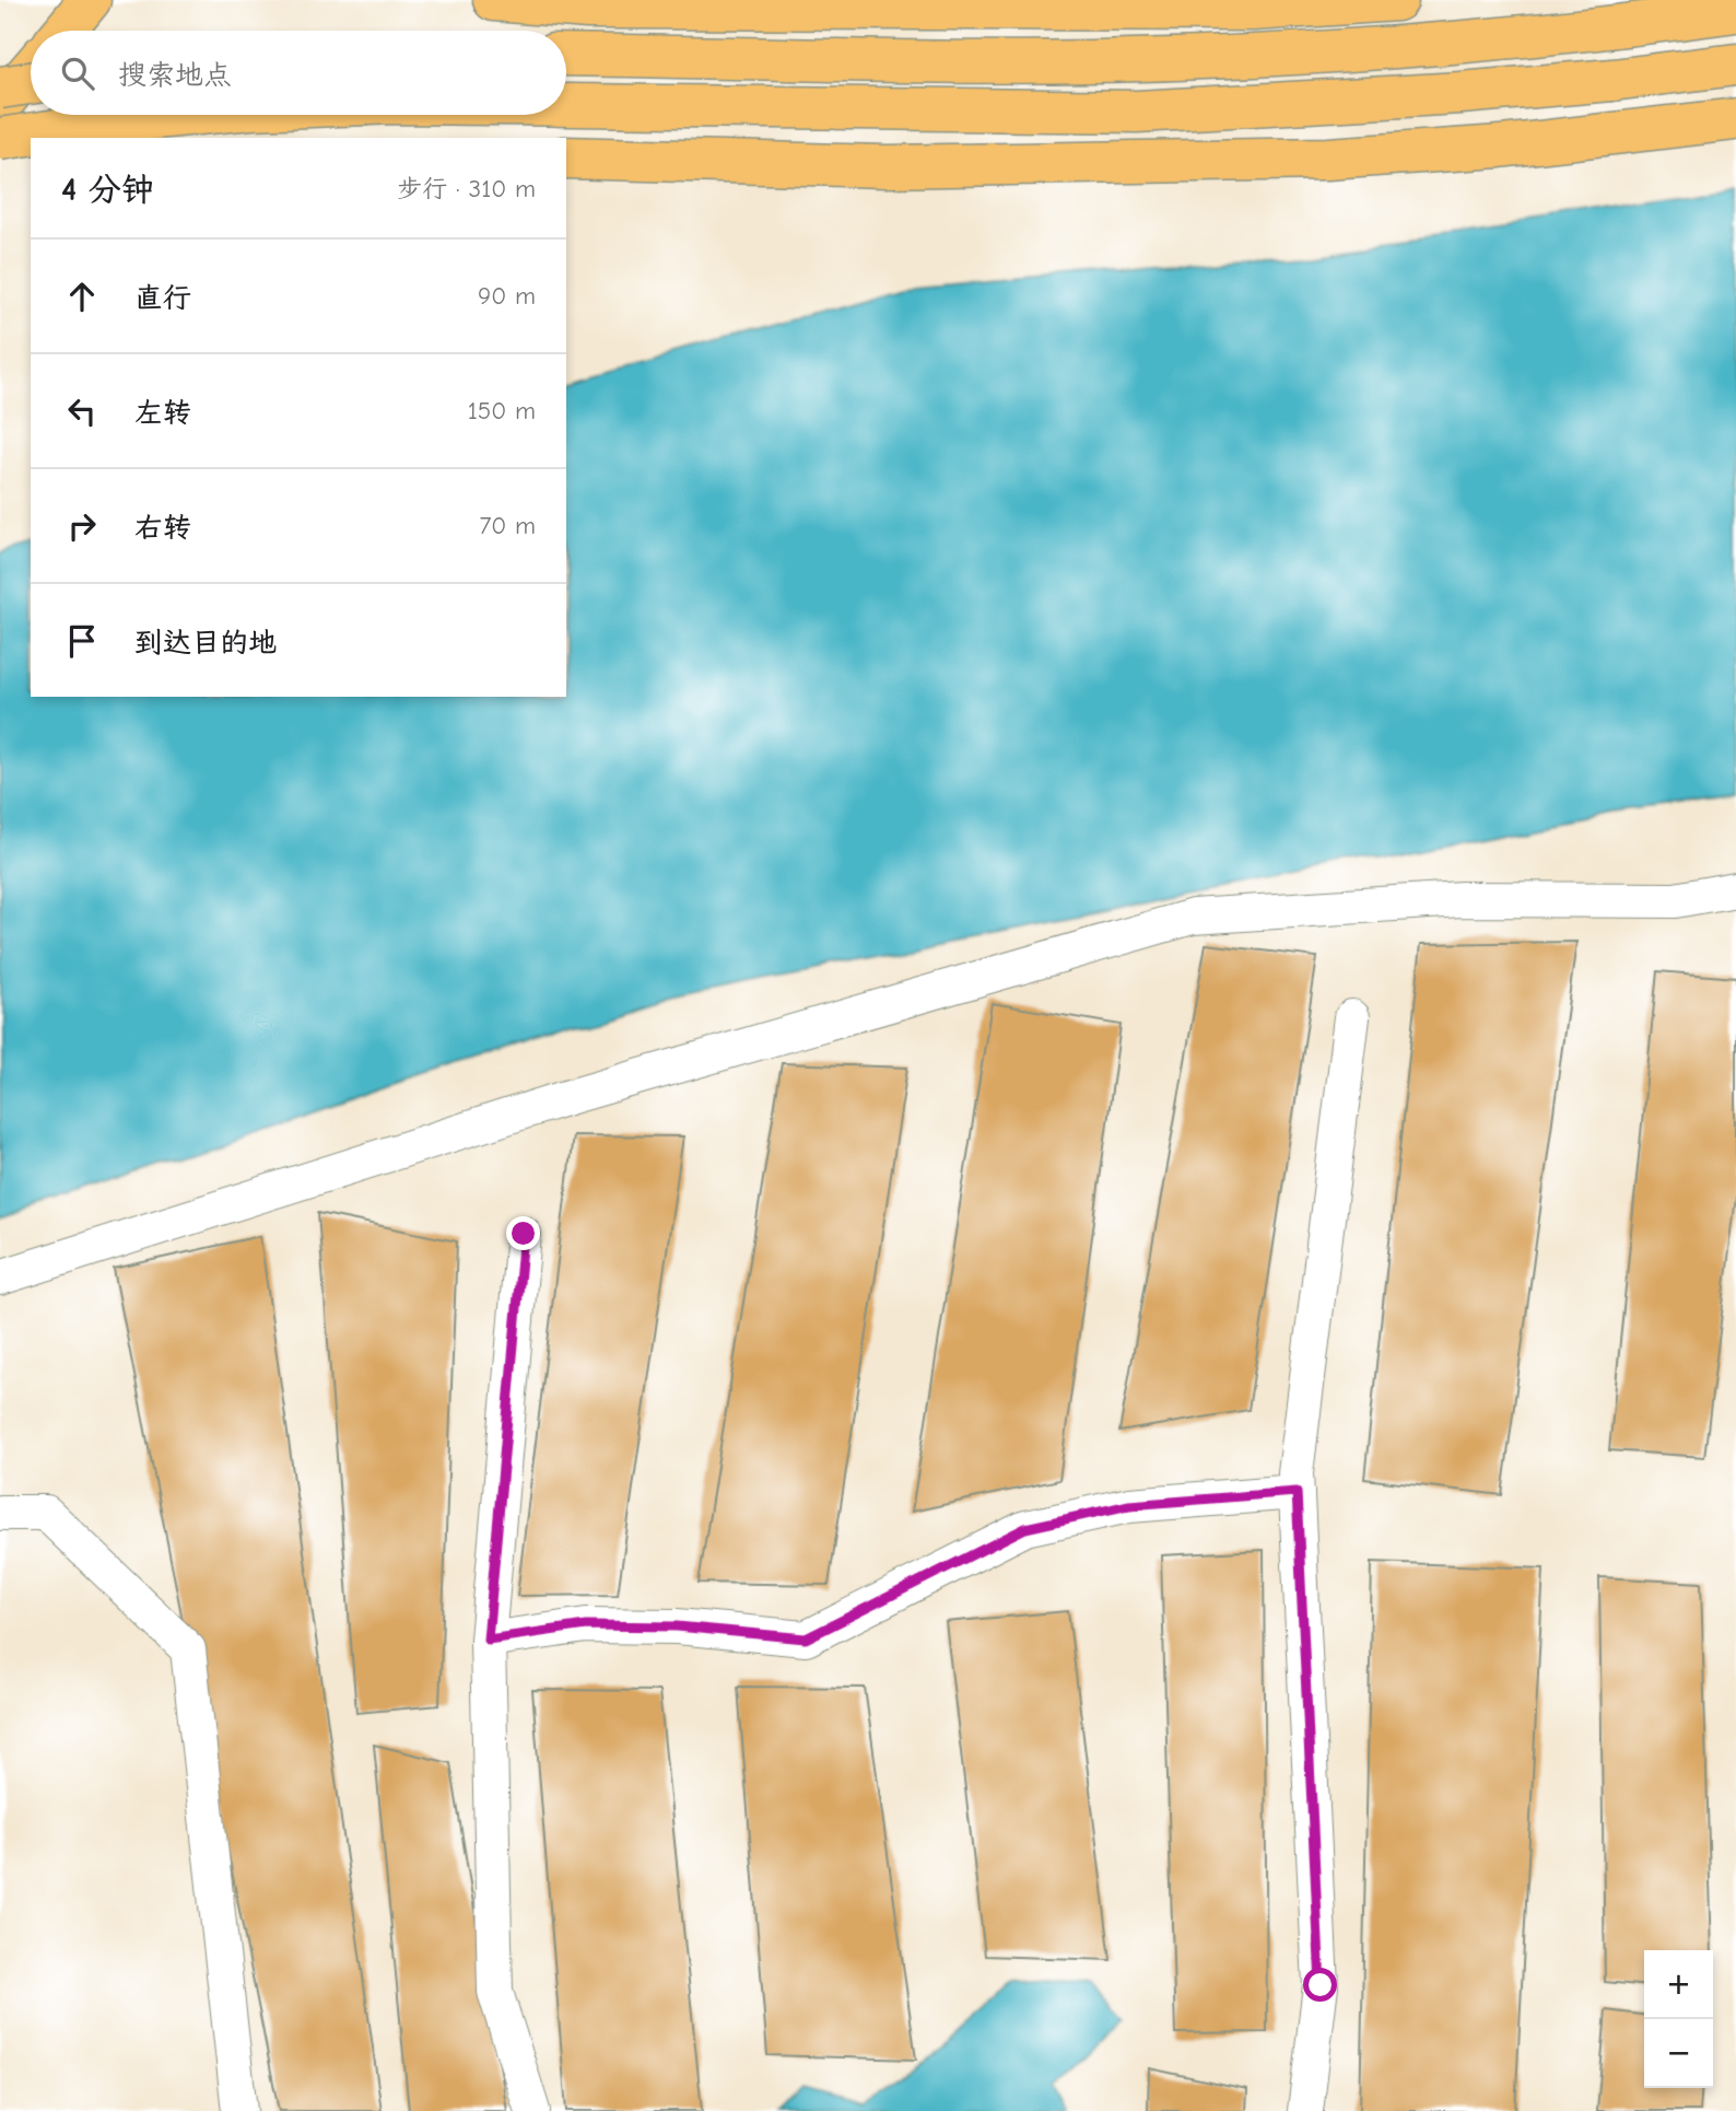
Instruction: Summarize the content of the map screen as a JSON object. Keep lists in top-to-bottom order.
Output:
{
  "page": {
    "search": "搜索地点",
    "heading": ["4 分钟", "步行 · 310 m"],
    "list": [
      ["直行", "90 m"],
      ["左转", "150 m"],
      ["右转", "70 m"],
      "到达目的地"
    ],
    "map_buttons": ["+", "−"]
  }
}
